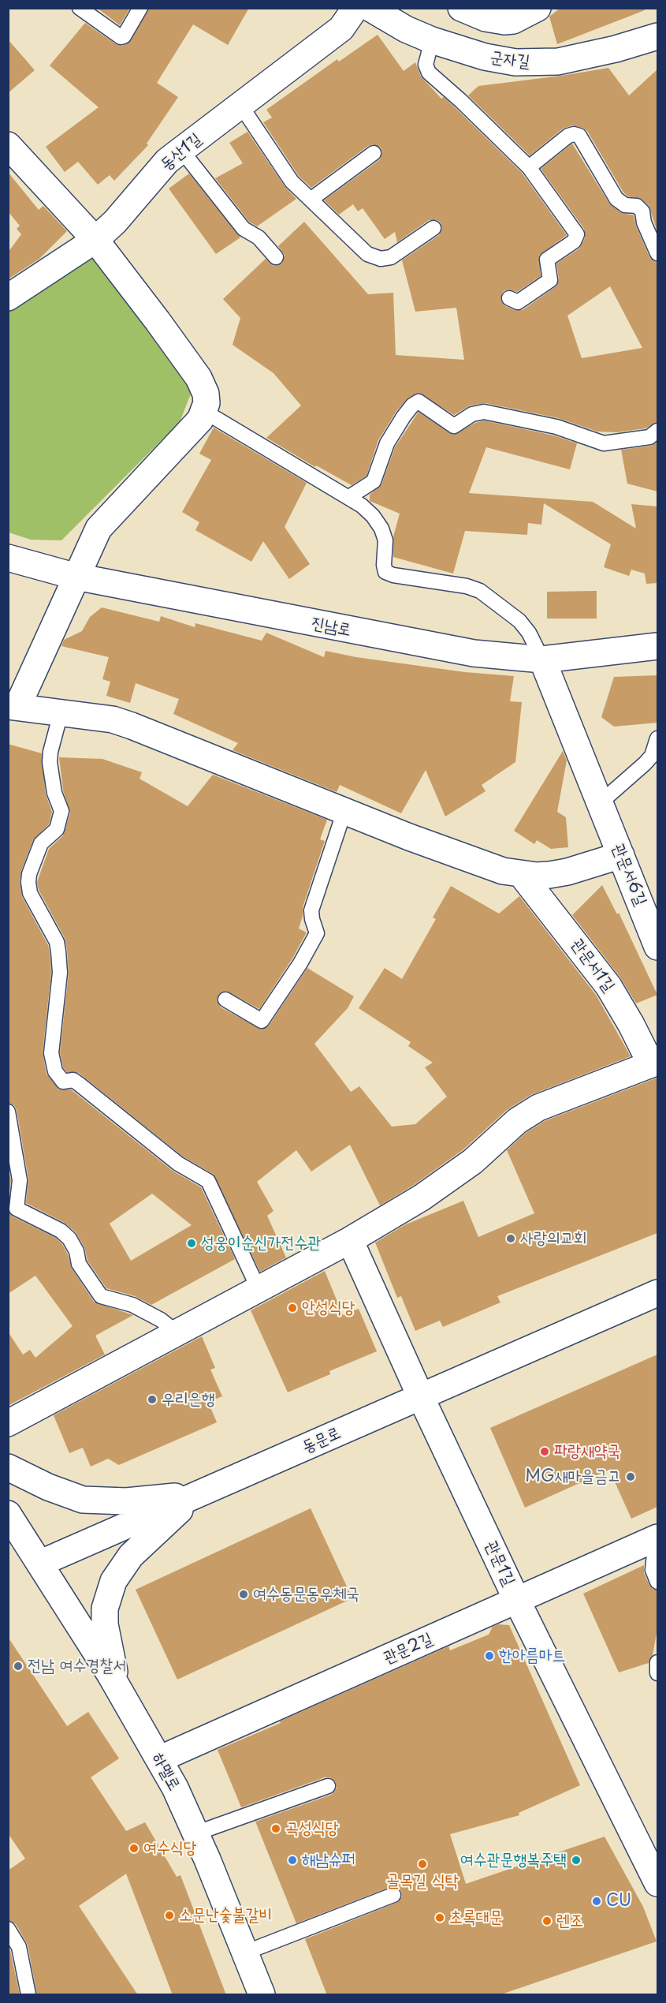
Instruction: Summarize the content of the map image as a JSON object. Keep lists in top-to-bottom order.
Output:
{
  "streets": {
    "street": [
      "군자길",
      "동산1길",
      "진남로",
      "관문서6길",
      "관문서1길",
      "동문로",
      "관문1길",
      "관문2길",
      "하멜로"
    ]
  },
  "crossings": [
    ["진남로", "관문서6길"],
    ["동문로", "관문1길"],
    ["동문로", "하멜로"],
    ["관문1길", "관문2길"],
    ["관문2길", "하멜로"]
  ],
  "places": [
    "사랑의교회",
    "성웅이순신가전수관",
    "안성식당",
    "우리은행",
    "파랑새약국",
    "MG새마을금고",
    "여수동문동우체국",
    "한아름마트",
    "전남 여수경찰서",
    "곡성식당",
    "여수식당",
    "해남슈퍼",
    "여수관문행복주택",
    "골목길 식탁",
    "CU",
    "소문난숯불갈비",
    "초록대문",
    "렌조"
  ]
}
